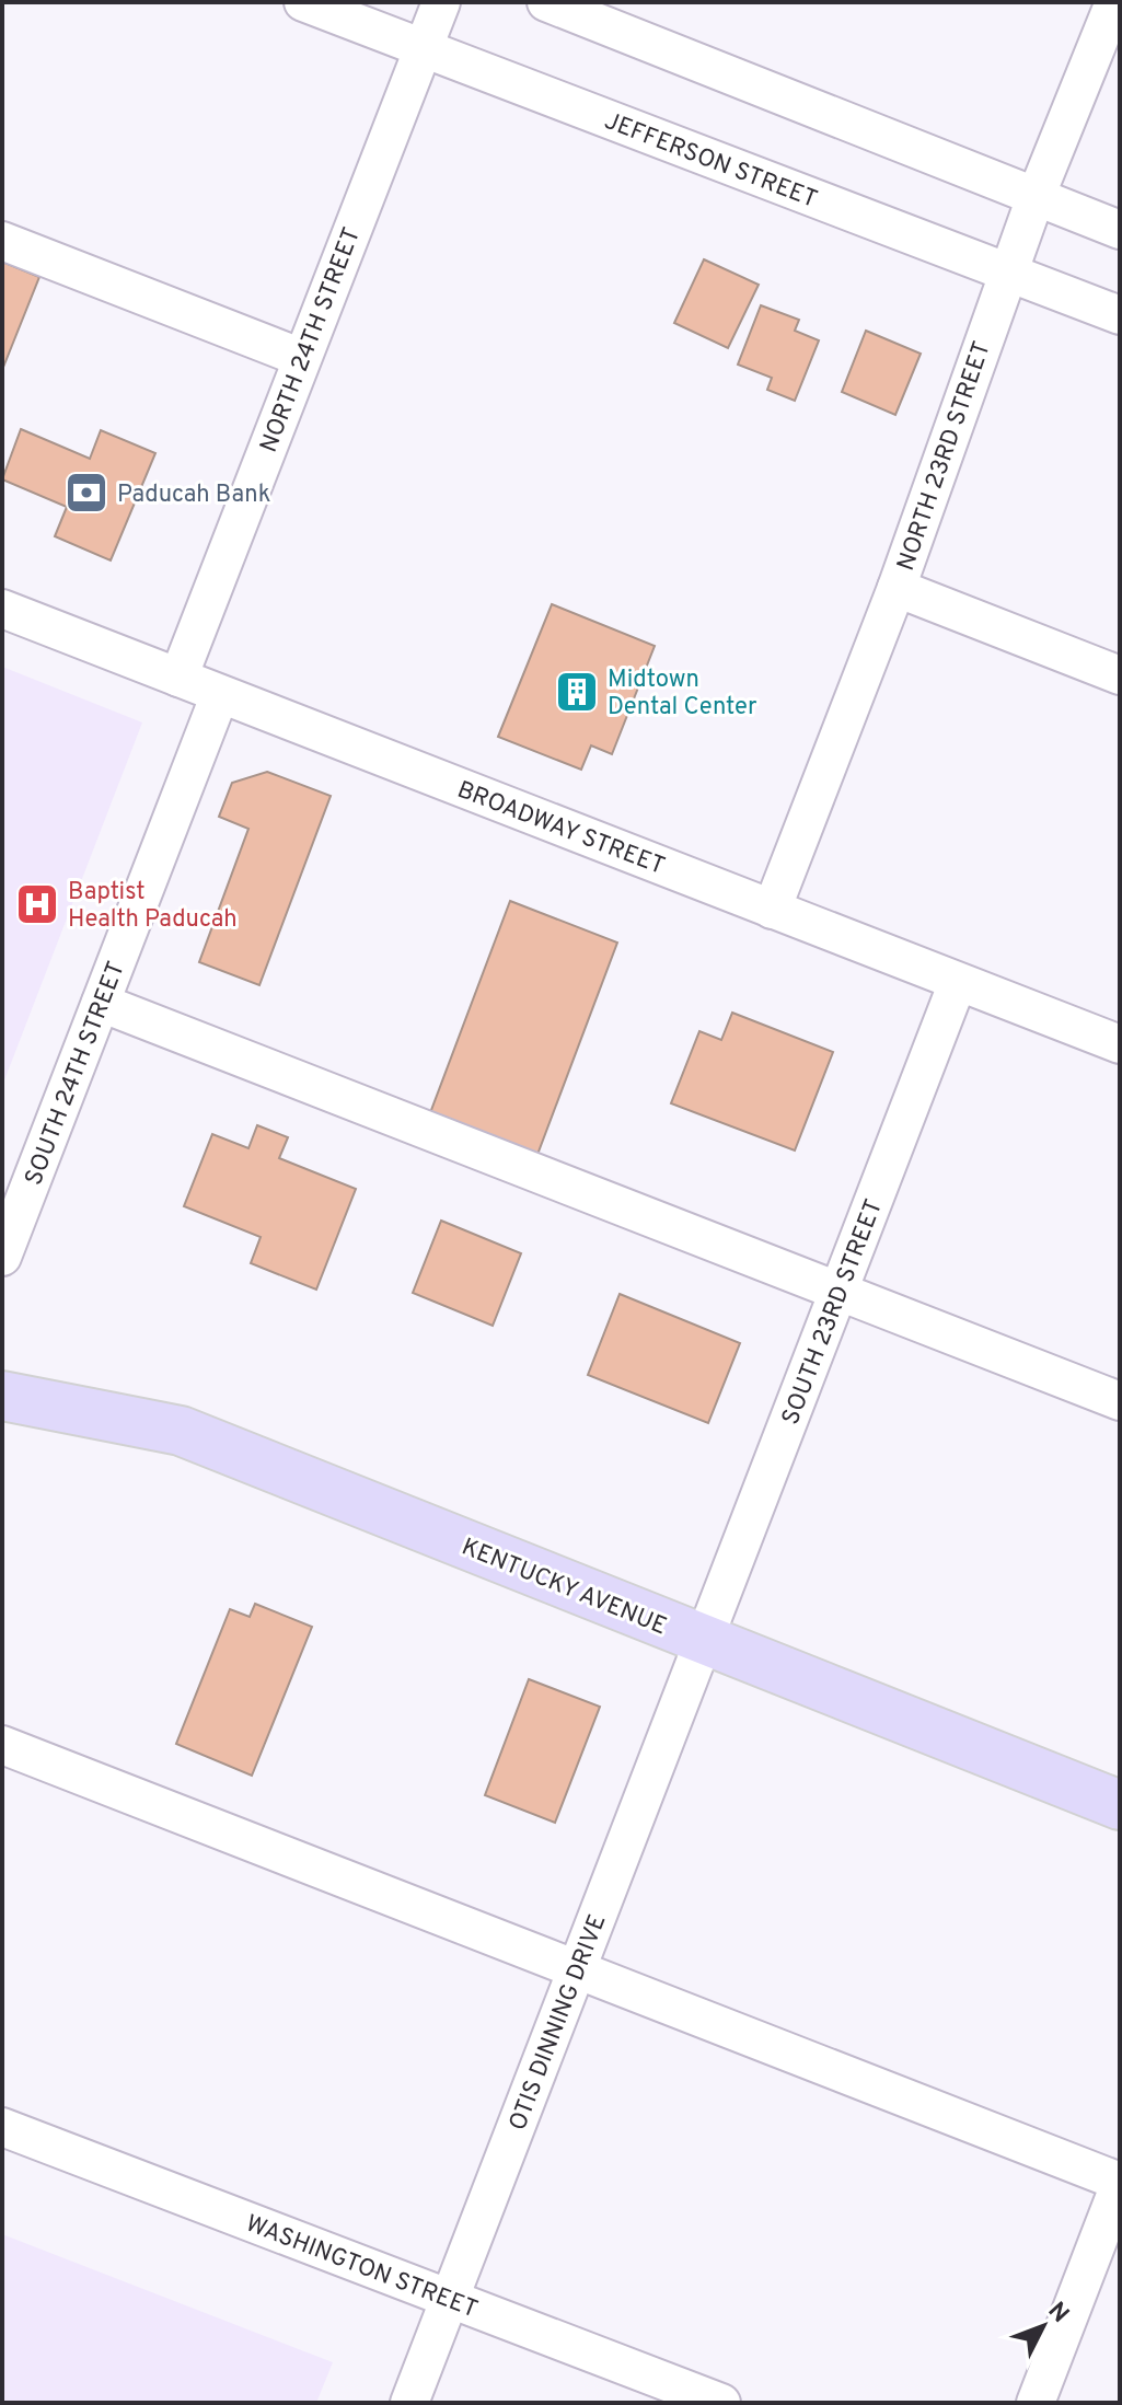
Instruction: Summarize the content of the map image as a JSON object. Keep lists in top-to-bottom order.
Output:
{
  "streets": {
    "main road": ["KENTUCKY AVENUE"],
    "street": [
      "JEFFERSON STREET",
      "NORTH 24TH STREET",
      "NORTH 23RD STREET",
      "BROADWAY STREET",
      "SOUTH 24TH STREET",
      "SOUTH 23RD STREET",
      "OTIS DINNING DRIVE",
      "WASHINGTON STREET"
    ]
  },
  "crossings": [
    ["JEFFERSON STREET", "NORTH 24TH STREET"],
    ["JEFFERSON STREET", "NORTH 23RD STREET"],
    ["NORTH 24TH STREET", "BROADWAY STREET"],
    ["NORTH 23RD STREET", "BROADWAY STREET"],
    ["BROADWAY STREET", "SOUTH 24TH STREET"],
    ["BROADWAY STREET", "SOUTH 23RD STREET"],
    ["SOUTH 23RD STREET", "KENTUCKY AVENUE"],
    ["SOUTH 23RD STREET", "OTIS DINNING DRIVE"],
    ["KENTUCKY AVENUE", "OTIS DINNING DRIVE"],
    ["OTIS DINNING DRIVE", "WASHINGTON STREET"]
  ],
  "places": {
    "bank": ["Paducah Bank"],
    "building": ["Midtown Dental Center"],
    "hospital": ["Baptist Health Paducah"]
  },
  "north": "top right"
}
